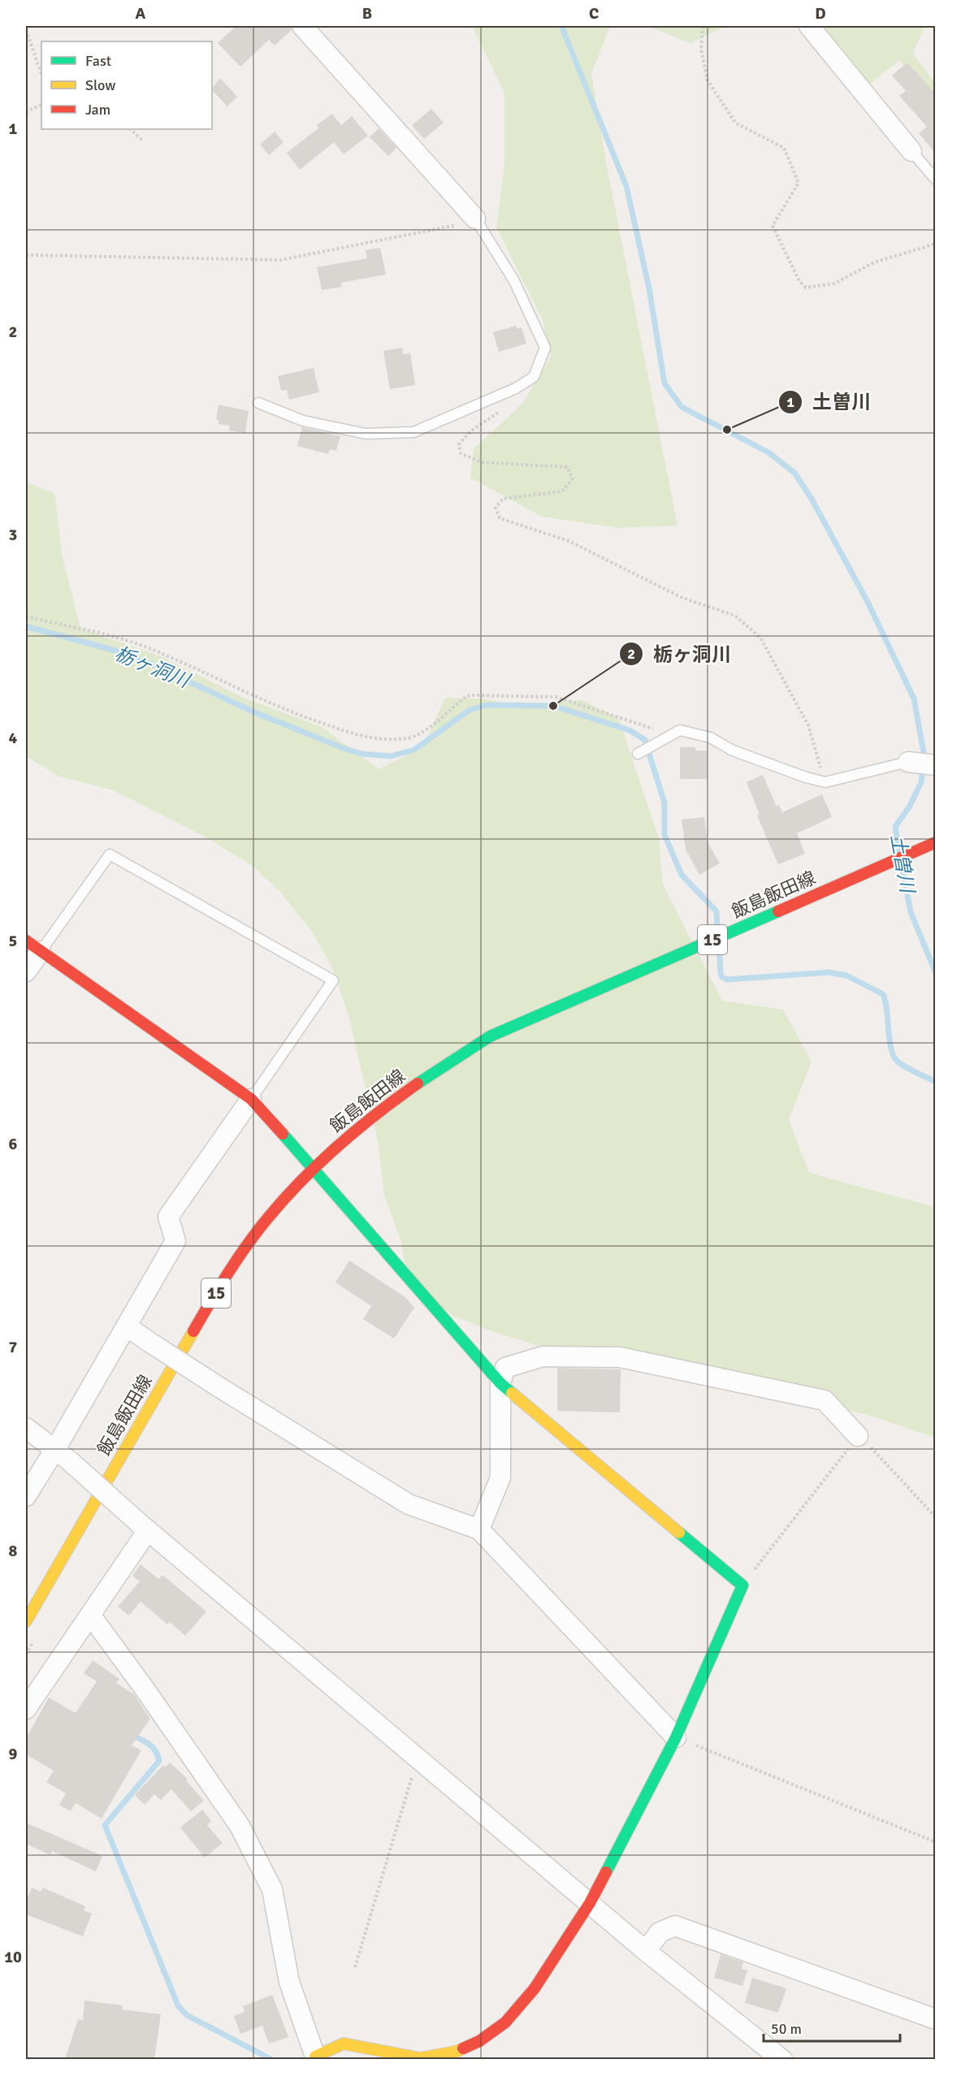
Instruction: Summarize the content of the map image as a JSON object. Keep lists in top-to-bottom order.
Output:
{
  "streets": {
    "street": ["飯島飯田線", "15"]
  },
  "water": ["栃ヶ洞川", "土曽川"],
  "places": ["土曽川", "栃ヶ洞川"],
  "legend": ["Fast", "Slow", "Jam"],
  "scale_bar": "50 m",
  "grid": {
    "columns": [
      "A",
      "B",
      "C",
      "D"
    ],
    "rows": [
      "1",
      "2",
      "3",
      "4",
      "5",
      "6",
      "7",
      "8",
      "9",
      "10"
    ]
  }
}
